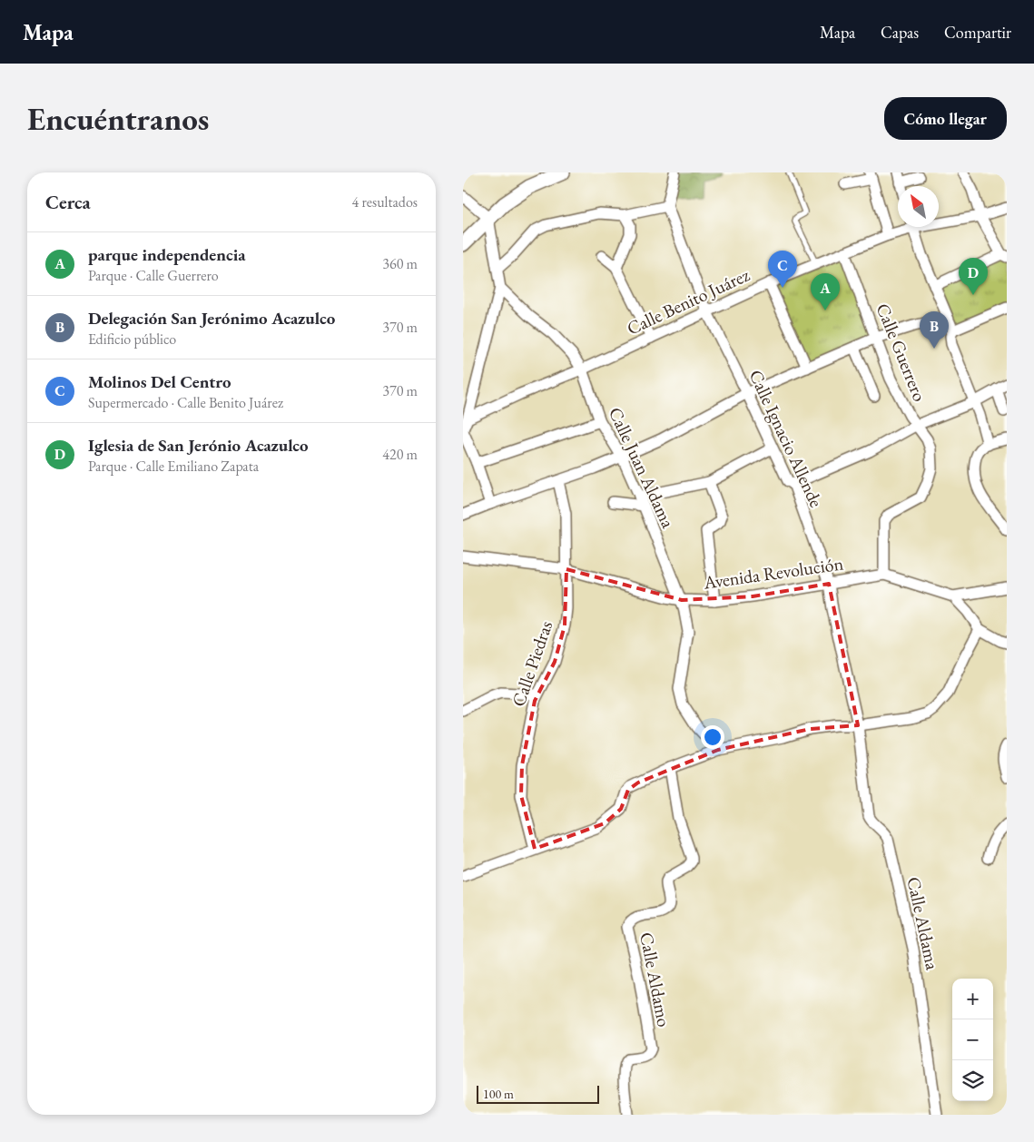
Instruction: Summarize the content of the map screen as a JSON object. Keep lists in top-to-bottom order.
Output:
{
  "streets": {
    "street": [
      "Calle Benito Juárez",
      "Calle Guerrero",
      "Calle Ignacio Allende",
      "Calle Juan Aldama",
      "Avenida Revolución",
      "Calle Piedras",
      "Calle Aldama",
      "Calle Aldamo"
    ]
  },
  "crossings": [
    ["Calle Benito Juárez", "Calle Guerrero"],
    ["Calle Benito Juárez", "Calle Ignacio Allende"],
    ["Calle Benito Juárez", "Calle Juan Aldama"],
    ["Calle Guerrero", "Avenida Revolución"],
    ["Calle Ignacio Allende", "Avenida Revolución"],
    ["Calle Ignacio Allende", "Calle Aldama"],
    ["Calle Juan Aldama", "Avenida Revolución"],
    ["Avenida Revolución", "Calle Piedras"]
  ],
  "scale_bar": "100 m",
  "north": "top left",
  "page": {
    "header": "Mapa",
    "nav": ["Mapa", "Capas", "Compartir"],
    "buttons": "Cómo llegar",
    "title": "Encuéntranos",
    "heading": ["Cerca", "4 resultados"],
    "list": [
      {
        "mark": "A",
        "name": "parque independencia",
        "note": "Parque · Calle Guerrero",
        "value": "360 m"
      },
      {
        "mark": "B",
        "name": "Delegación San Jerónimo Acazulco",
        "note": "Edificio público",
        "value": "370 m"
      },
      {
        "mark": "C",
        "name": "Molinos Del Centro",
        "note": "Supermercado · Calle Benito Juárez",
        "value": "370 m"
      },
      {
        "mark": "D",
        "name": "Iglesia de San Jerónio Acazulco",
        "note": "Parque · Calle Emiliano Zapata",
        "value": "420 m"
      }
    ],
    "pins": [
      "C",
      "D",
      "A",
      "B"
    ],
    "map_buttons": ["+", "−"],
    "scale": "100 m"
  }
}
